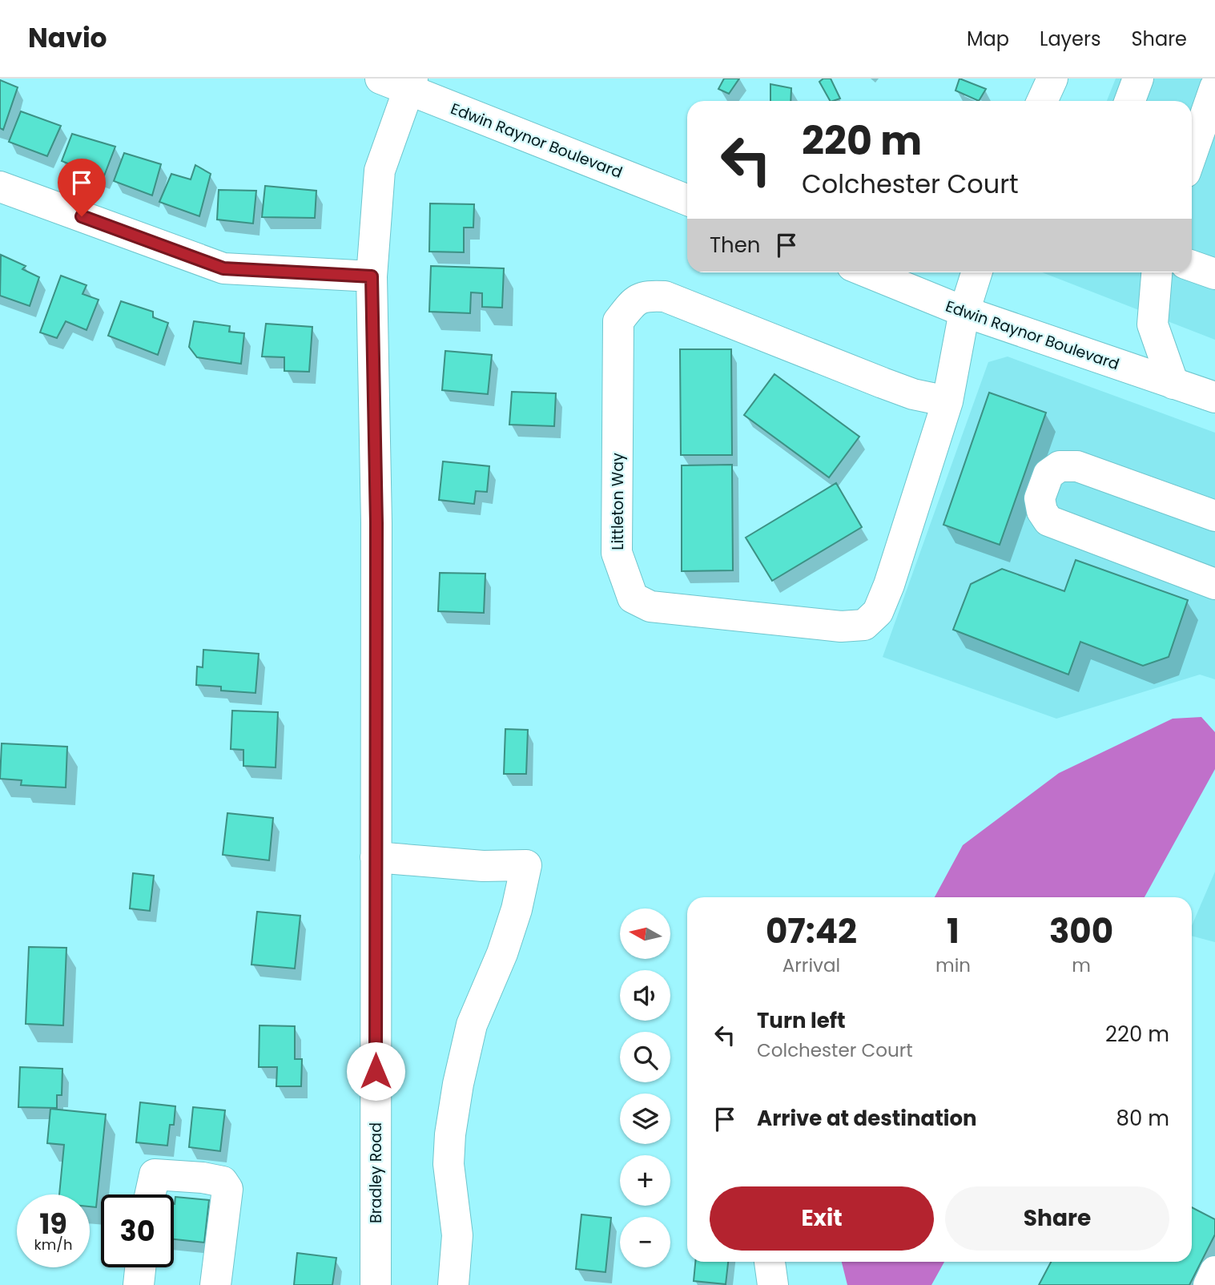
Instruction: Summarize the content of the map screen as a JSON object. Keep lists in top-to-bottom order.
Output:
{
  "streets": {
    "street": ["Edwin Raynor Boulevard", "Littleton Way", "Bradley Road"]
  },
  "crossings": [
    ["Edwin Raynor Boulevard", "Littleton Way"],
    ["Edwin Raynor Boulevard", "Bradley Road"]
  ],
  "north": "left",
  "page": {
    "header": "Navio",
    "nav": ["Map", "Layers", "Share"],
    "turn": ["220 m", "Colchester Court"],
    "then": "Then",
    "eta": [
      "07:42",
      "Arrival",
      "1",
      "min",
      "300",
      "m"
    ],
    "map_buttons": ["+", "−"],
    "list": [
      {
        "name": "Turn left",
        "note": "Colchester Court",
        "value": "220 m"
      },
      {
        "name": "Arrive at destination",
        "value": "80 m"
      }
    ],
    "buttons": ["Exit", "Share"],
    "speed": "19 km/h",
    "limit": "30"
  }
}
